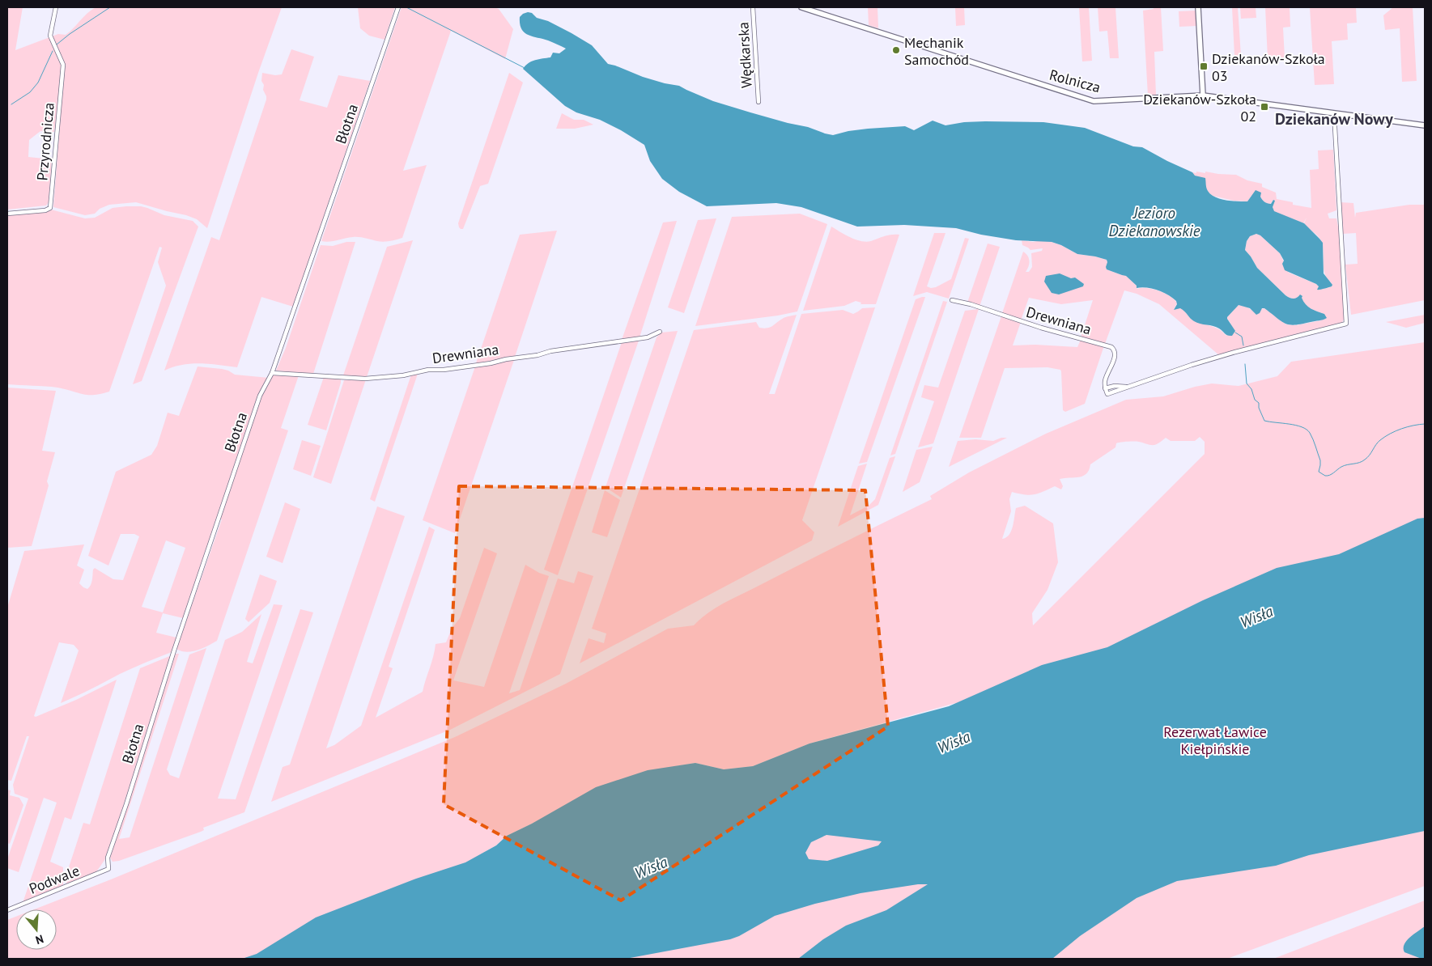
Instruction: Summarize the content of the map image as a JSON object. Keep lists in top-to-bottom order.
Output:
{
  "streets": {
    "street": [
      "Wędkarska",
      "Rolnicza",
      "Błotna",
      "Przyrodnicza",
      "Drewniana",
      "Podwale"
    ]
  },
  "crossings": [
    ["Błotna", "Drewniana"],
    ["Błotna", "Podwale"]
  ],
  "districts": ["Dziekanów Nowy"],
  "water": ["Jezioro Dziekanowskie", "Wisła"],
  "parks": ["Rezerwat Ławice Kiełpińskie"],
  "places": {
    "other": ["Mechanik Samochód"],
    "transit": ["Dziekanów-Szkoła 03", "Dziekanów-Szkoła 02"]
  },
  "north": "bottom"
}
